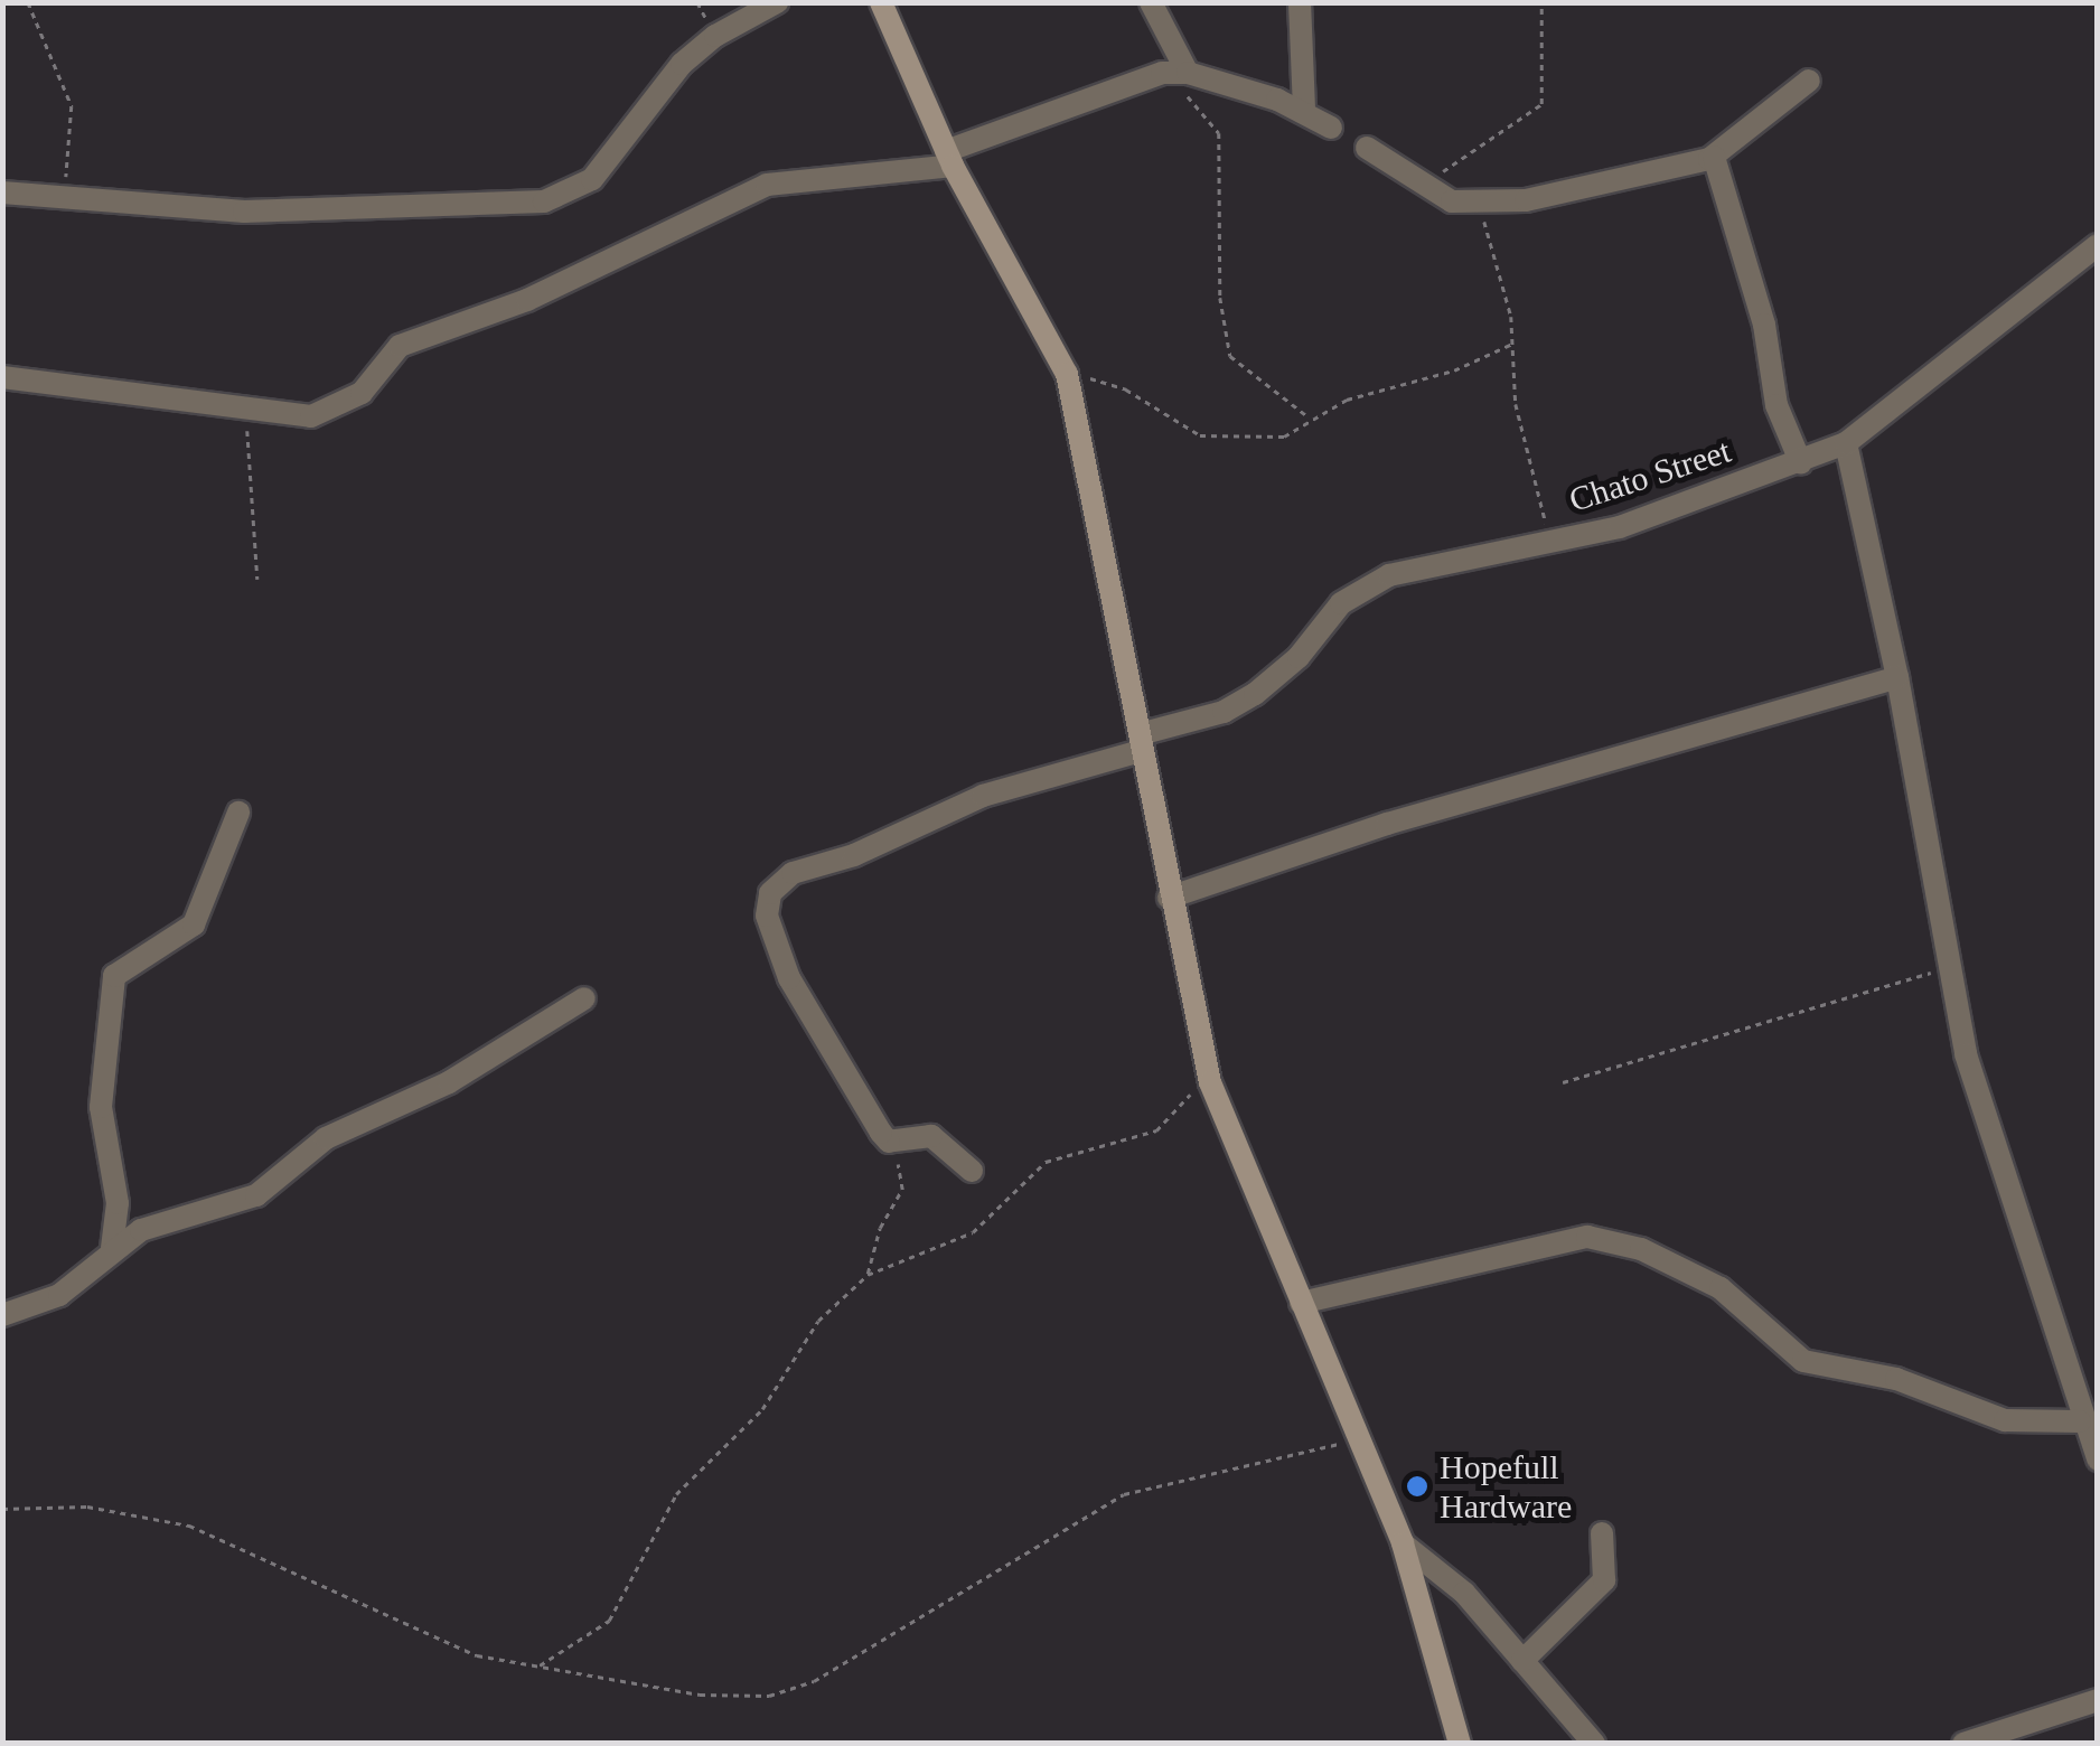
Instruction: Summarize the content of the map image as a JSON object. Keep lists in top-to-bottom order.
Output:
{
  "streets": {
    "street": ["Chato Street"]
  },
  "places": ["Hopefull Hardware"]
}
